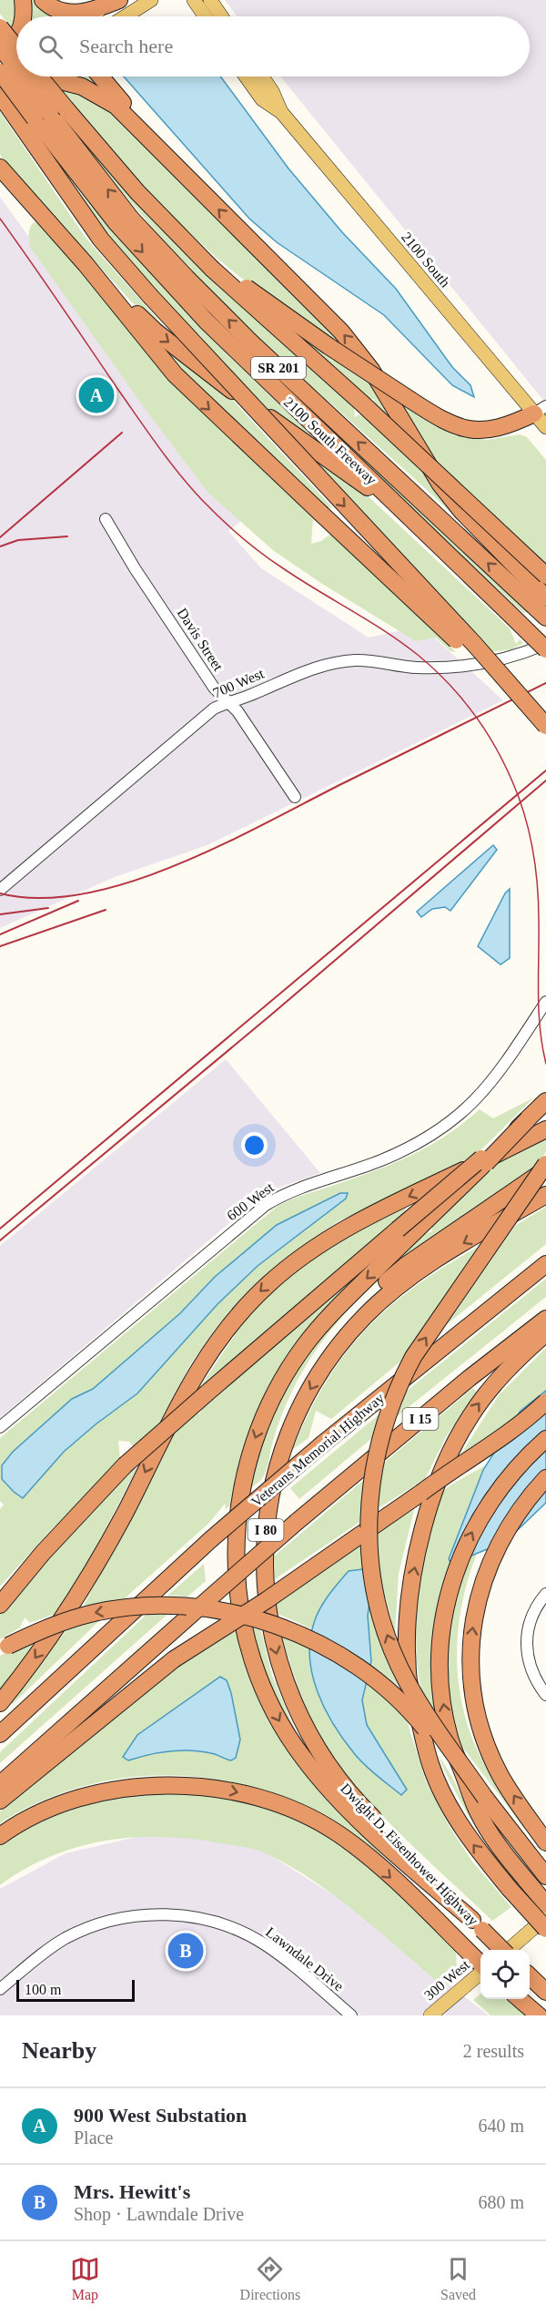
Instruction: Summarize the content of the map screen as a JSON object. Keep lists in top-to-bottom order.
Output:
{
  "streets": {
    "highway": [
      "SR 201",
      "2100 South Freeway",
      "I 15",
      "Veterans Memorial Highway",
      "I 80",
      "Dwight D. Eisenhower Highway"
    ],
    "main road": ["2100 South", "300 West"],
    "street": [
      "Davis Street",
      "700 West",
      "600 West",
      "Lawndale Drive"
    ]
  },
  "crossings": [
    ["Davis Street", "700 West"]
  ],
  "scale_bar": "100 m",
  "page": {
    "search": "Search here",
    "pins": ["A", "B"],
    "scale": "100 m",
    "heading": ["Nearby", "2 results"],
    "list": [
      {
        "mark": "A",
        "name": "900 West Substation",
        "note": "Place",
        "value": "640 m"
      },
      {
        "mark": "B",
        "name": "Mrs. Hewitt's",
        "note": "Shop · Lawndale Drive",
        "value": "680 m"
      }
    ],
    "nav": ["Map", "Directions", "Saved"]
  }
}
